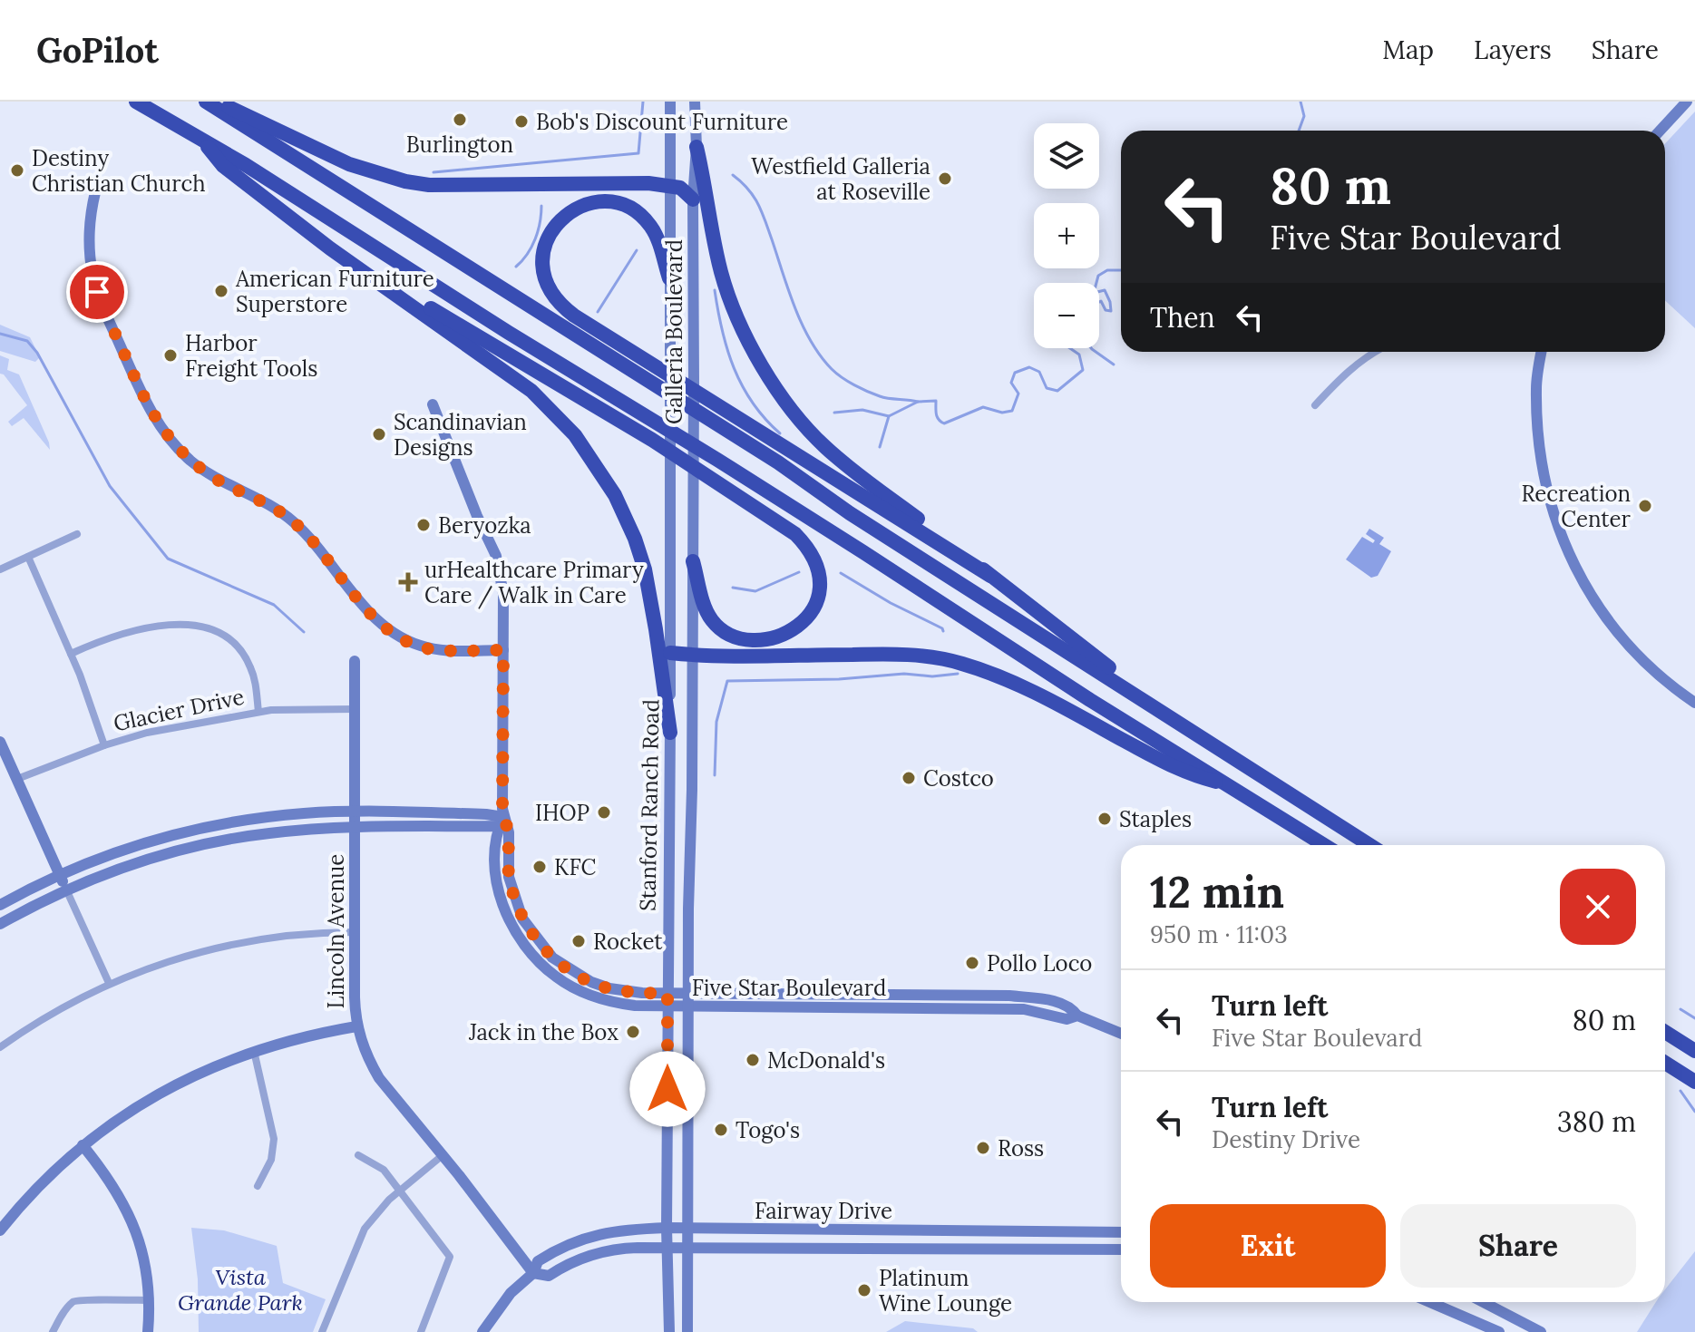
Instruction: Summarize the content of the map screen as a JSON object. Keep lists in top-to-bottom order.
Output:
{
  "streets": {
    "street": [
      "Galleria Boulevard",
      "Glacier Drive",
      "Stanford Ranch Road",
      "Lincoln Avenue",
      "Five Star Boulevard",
      "Fairway Drive"
    ]
  },
  "crossings": [
    ["Galleria Boulevard", "Stanford Ranch Road"],
    ["Glacier Drive", "Lincoln Avenue"],
    ["Stanford Ranch Road", "Five Star Boulevard"],
    ["Stanford Ranch Road", "Fairway Drive"],
    ["Lincoln Avenue", "Fairway Drive"]
  ],
  "parks": ["Vista Grande Park"],
  "places": {
    "other": [
      "Burlington",
      "Bob's Discount Furniture",
      "Destiny Christian Church",
      "Westfield Galleria at Roseville",
      "American Furniture Superstore",
      "Harbor Freight Tools",
      "Scandinavian Designs",
      "Recreation Center",
      "Beryozka",
      "Costco",
      "IHOP",
      "Staples",
      "KFC",
      "Rocket",
      "Pollo Loco",
      "Jack in the Box",
      "McDonald's",
      "Togo's",
      "Ross",
      "Platinum Wine Lounge"
    ],
    "health": ["urHealthcare Primary Care / Walk in Care"]
  },
  "page": {
    "header": "GoPilot",
    "nav": ["Map", "Layers", "Share"],
    "map_buttons": ["+", "−"],
    "turn": ["80 m", "Five Star Boulevard"],
    "then": "Then",
    "heading": ["12 min", "950 m · 11:03"],
    "list": [
      {
        "name": "Turn left",
        "note": "Five Star Boulevard",
        "value": "80 m"
      },
      {
        "name": "Turn left",
        "note": "Destiny Drive",
        "value": "380 m"
      }
    ],
    "buttons": ["Exit", "Share"]
  }
}
